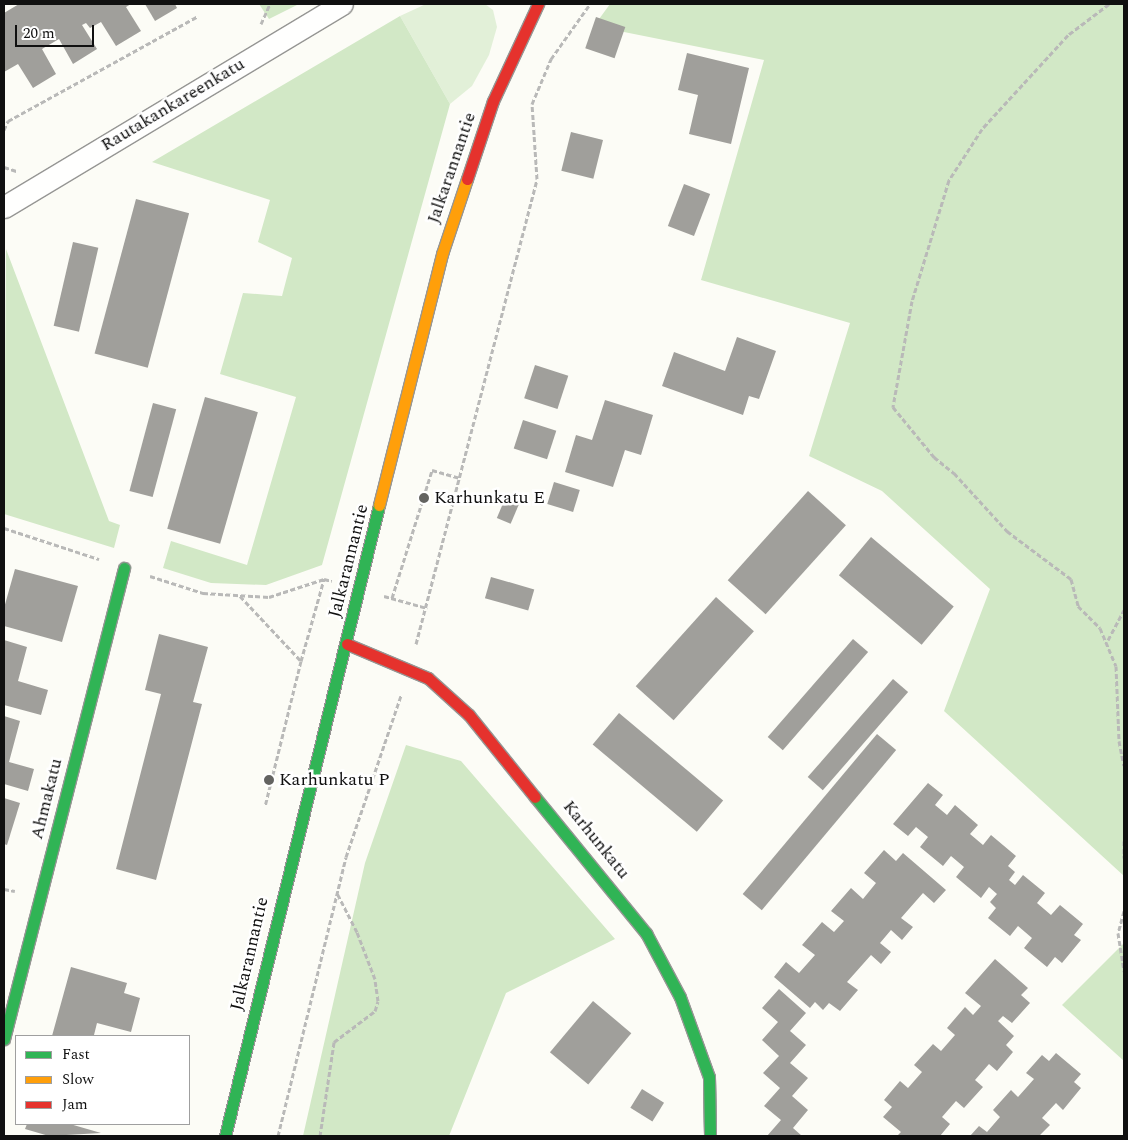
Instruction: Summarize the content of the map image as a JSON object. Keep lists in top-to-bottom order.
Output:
{
  "streets": {
    "main road": ["Jalkarannantie", "Ahmakatu", "Karhunkatu"],
    "street": ["Rautakankareenkatu"]
  },
  "crossings": [
    ["Jalkarannantie", "Karhunkatu"]
  ],
  "places": ["Karhunkatu E", "Karhunkatu P"],
  "legend": ["Fast", "Slow", "Jam"],
  "scale_bar": "20 m"
}
